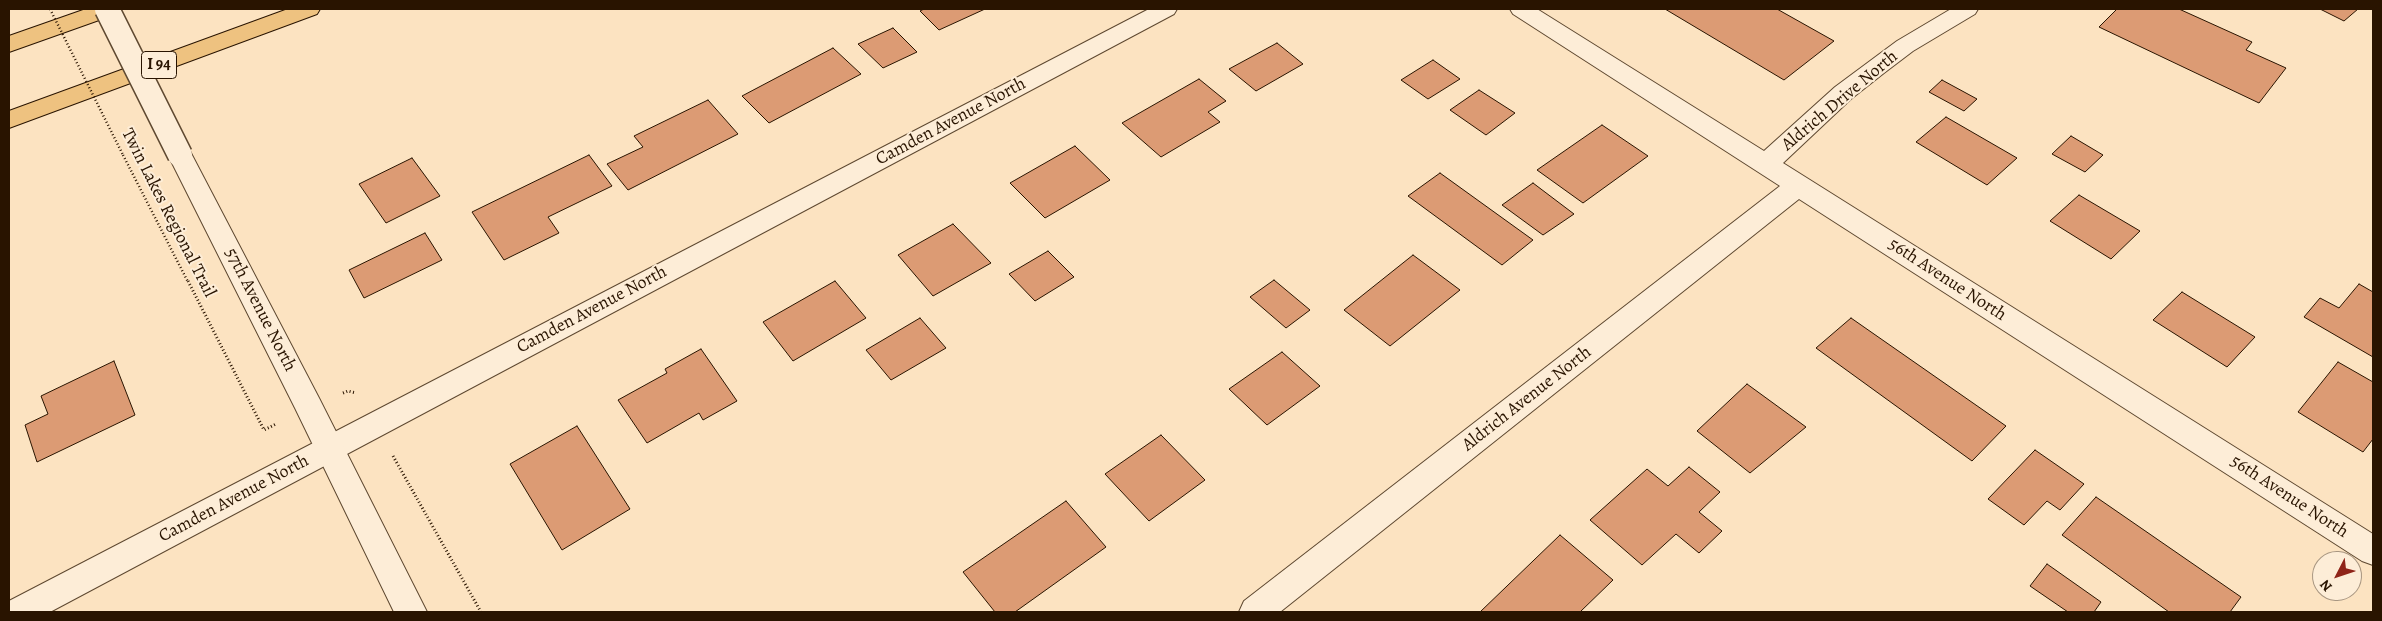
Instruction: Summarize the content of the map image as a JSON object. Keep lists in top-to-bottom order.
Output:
{
  "streets": {
    "highway": ["I 94"],
    "street": [
      "Aldrich Drive North",
      "Camden Avenue North",
      "56th Avenue North",
      "57th Avenue North",
      "Aldrich Avenue North"
    ],
    "path": ["Twin Lakes Regional Trail"]
  },
  "crossings": [
    ["Aldrich Drive North", "56th Avenue North"],
    ["Camden Avenue North", "57th Avenue North"],
    ["56th Avenue North", "Aldrich Avenue North"]
  ],
  "north": "bottom left"
}
